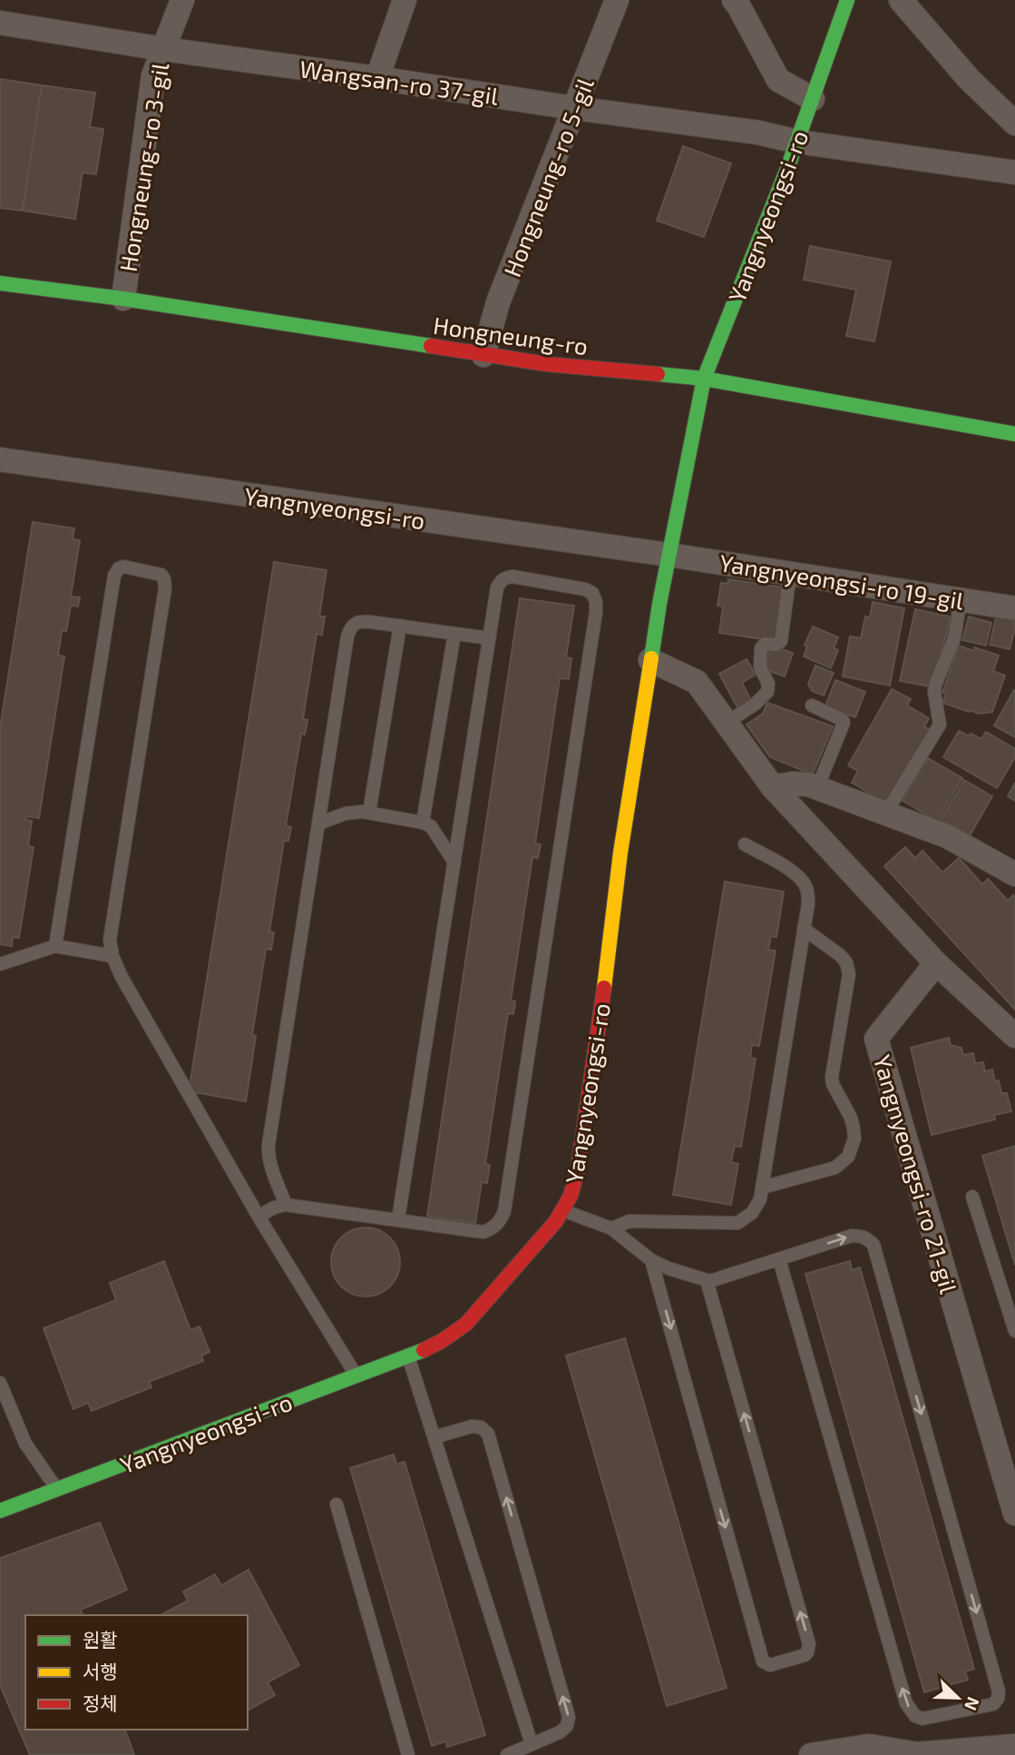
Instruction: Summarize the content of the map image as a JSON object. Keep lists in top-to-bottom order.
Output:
{
  "streets": {
    "main road": ["Yangnyeongsi-ro", "Hongneung-ro"],
    "street": [
      "Wangsan-ro 37-gil",
      "Hongneung-ro 3-gil",
      "Hongneung-ro 5-gil",
      "Yangnyeongsi-ro 19-gil",
      "Yangnyeongsi-ro 21-gil"
    ]
  },
  "crossings": [
    ["Wangsan-ro 37-gil", "Hongneung-ro 3-gil"],
    ["Wangsan-ro 37-gil", "Hongneung-ro 5-gil"],
    ["Wangsan-ro 37-gil", "Yangnyeongsi-ro"],
    ["Hongneung-ro 3-gil", "Hongneung-ro"],
    ["Hongneung-ro 5-gil", "Hongneung-ro"],
    ["Yangnyeongsi-ro", "Hongneung-ro"],
    ["Yangnyeongsi-ro", "Yangnyeongsi-ro 19-gil"]
  ],
  "legend": ["원활", "서행", "정체"],
  "north": "bottom right"
}
